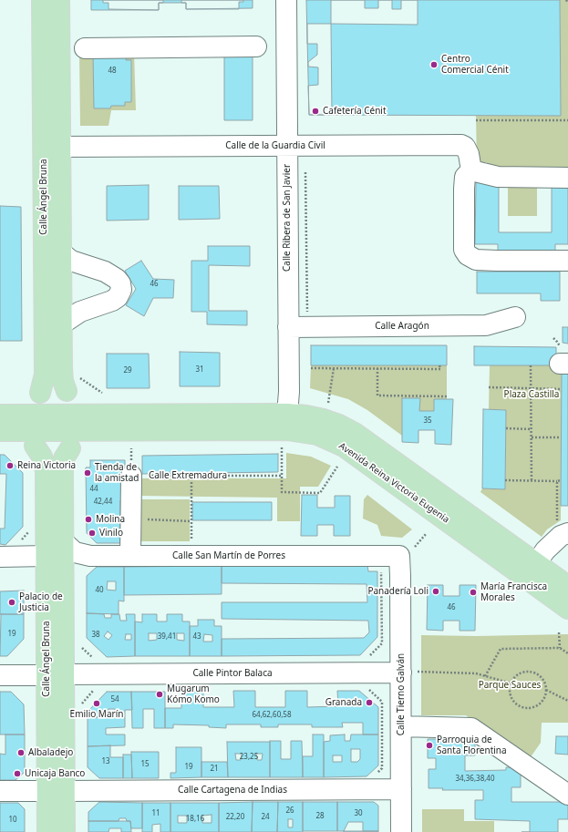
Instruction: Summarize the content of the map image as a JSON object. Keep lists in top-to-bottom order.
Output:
{
  "streets": {
    "main road": ["Calle Ángel Bruna", "Avenida Reina Victoria Eugenia"],
    "street": [
      "Calle de la Guardia Civil",
      "Calle Ribera de San Javier",
      "Calle Aragón",
      "Calle San Martín de Porres",
      "Calle Pintor Balaca",
      "Calle Tierno Galván",
      "Calle Cartagena de Indias"
    ],
    "path": ["Calle Extremadura"]
  },
  "crossings": [
    ["Calle de la Guardia Civil", "Calle Ángel Bruna"],
    ["Calle de la Guardia Civil", "Calle Ribera de San Javier"],
    ["Calle Ángel Bruna", "Avenida Reina Victoria Eugenia"],
    ["Calle Ángel Bruna", "Calle San Martín de Porres"],
    ["Calle Ángel Bruna", "Calle Pintor Balaca"],
    ["Calle Ángel Bruna", "Calle Cartagena de Indias"],
    ["Calle Ribera de San Javier", "Calle Aragón"],
    ["Calle Ribera de San Javier", "Avenida Reina Victoria Eugenia"],
    ["Calle San Martín de Porres", "Calle Tierno Galván"],
    ["Calle Pintor Balaca", "Calle Tierno Galván"],
    ["Calle Tierno Galván", "Calle Cartagena de Indias"]
  ],
  "parks": ["Plaza Castilla", "Parque Sauces"],
  "places": [
    "Centro Comercial Cénit",
    "Cafetería Cénit",
    "Reina Victoria",
    "Tienda de la amistad",
    "Molina",
    "Vinilo",
    "Panadería Loli",
    "María Francisca Morales",
    "Palacio de Justicia",
    "Mugarum Kómo Komo",
    "Granada",
    "Emilio Marín",
    "Parroquia de Santa Florentina",
    "Albaladejo",
    "Unicaja Banco"
  ],
  "house_numbers": [
    "48",
    "46",
    "31",
    "29",
    "35",
    "44",
    "42,44",
    "40",
    "46",
    "19",
    "38",
    "39,41",
    "43",
    "54",
    "64,62,60,58",
    "23,25",
    "13",
    "15",
    "19",
    "21",
    "34,36,38,40",
    "26",
    "11",
    "30",
    "28",
    "22,20",
    "24",
    "18,16",
    "10"
  ]
}
